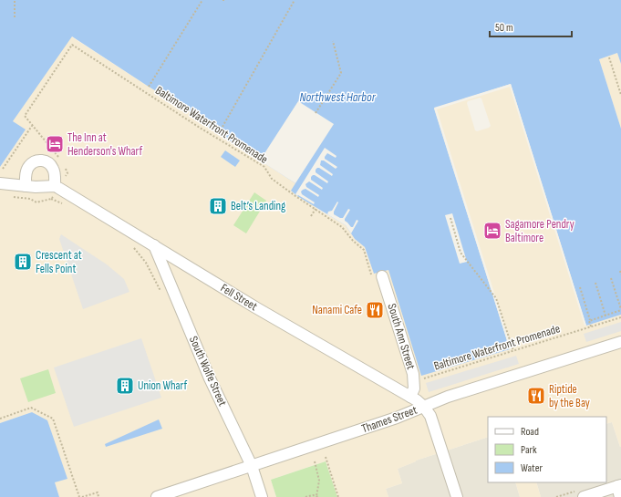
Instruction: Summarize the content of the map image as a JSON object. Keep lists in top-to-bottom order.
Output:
{
  "streets": {
    "street": [
      "Fell Street",
      "South Ann Street",
      "South Wolfe Street",
      "Thames Street"
    ],
    "path": ["Baltimore Waterfront Promenade"]
  },
  "crossings": [
    ["Baltimore Waterfront Promenade", "South Ann Street"],
    ["Fell Street", "South Ann Street"],
    ["Fell Street", "South Wolfe Street"],
    ["Fell Street", "Thames Street"],
    ["South Wolfe Street", "Thames Street"]
  ],
  "water": ["Northwest Harbor"],
  "places": {
    "hotel": ["The Inn at Henderson's Wharf", "Sagamore Pendry Baltimore"],
    "building": ["Belt’s Landing", "Crescent at Fells Point", "Union Wharf"],
    "restaurant": ["Nanami Cafe", "Riptide by the Bay"]
  },
  "legend": ["Road", "Park", "Water"],
  "scale_bar": "50 m"
}
